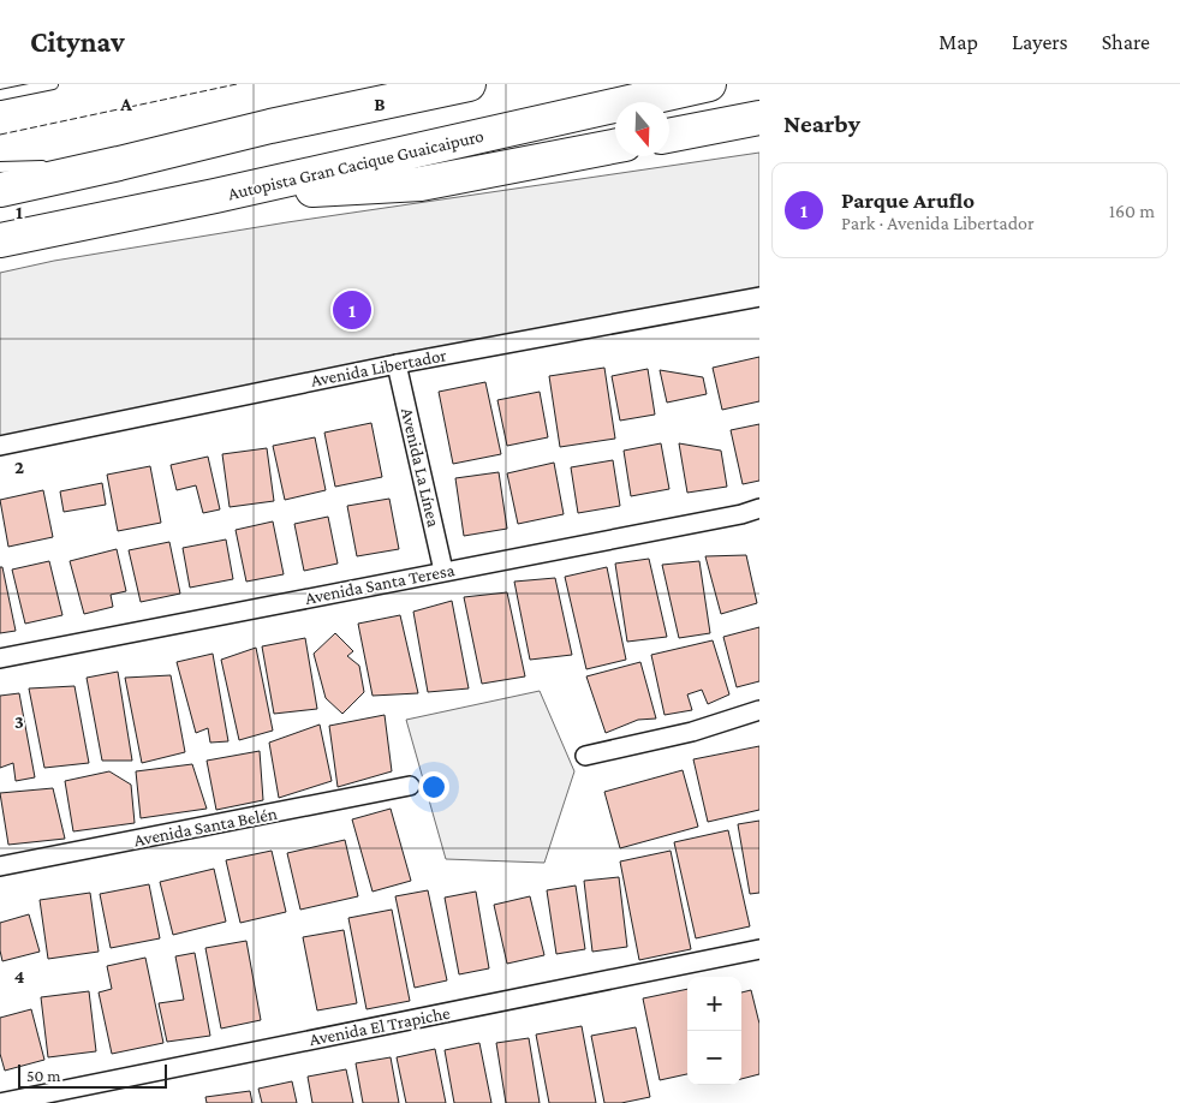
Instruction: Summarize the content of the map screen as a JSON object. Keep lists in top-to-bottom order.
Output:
{
  "streets": {
    "highway": ["Autopista Gran Cacique Guaicaipuro"],
    "street": [
      "Avenida Libertador",
      "Avenida La Línea",
      "Avenida Santa Teresa",
      "Avenida Santa Belén",
      "Avenida El Trapiche"
    ]
  },
  "crossings": [
    ["Avenida Libertador", "Avenida La Línea"],
    ["Avenida La Línea", "Avenida Santa Teresa"]
  ],
  "scale_bar": "50 m",
  "north": "bottom",
  "page": {
    "header": "Citynav",
    "nav": ["Map", "Layers", "Share"],
    "heading": "Nearby",
    "list": [
      {
        "mark": "1",
        "name": "Parque Aruflo",
        "note": "Park · Avenida Libertador",
        "value": "160 m"
      }
    ],
    "pins": "1",
    "map_buttons": ["+", "−"],
    "scale": "50 m"
  },
  "grid": {
    "columns": ["A", "B"],
    "rows": [
      "1",
      "2",
      "3",
      "4"
    ]
  }
}
